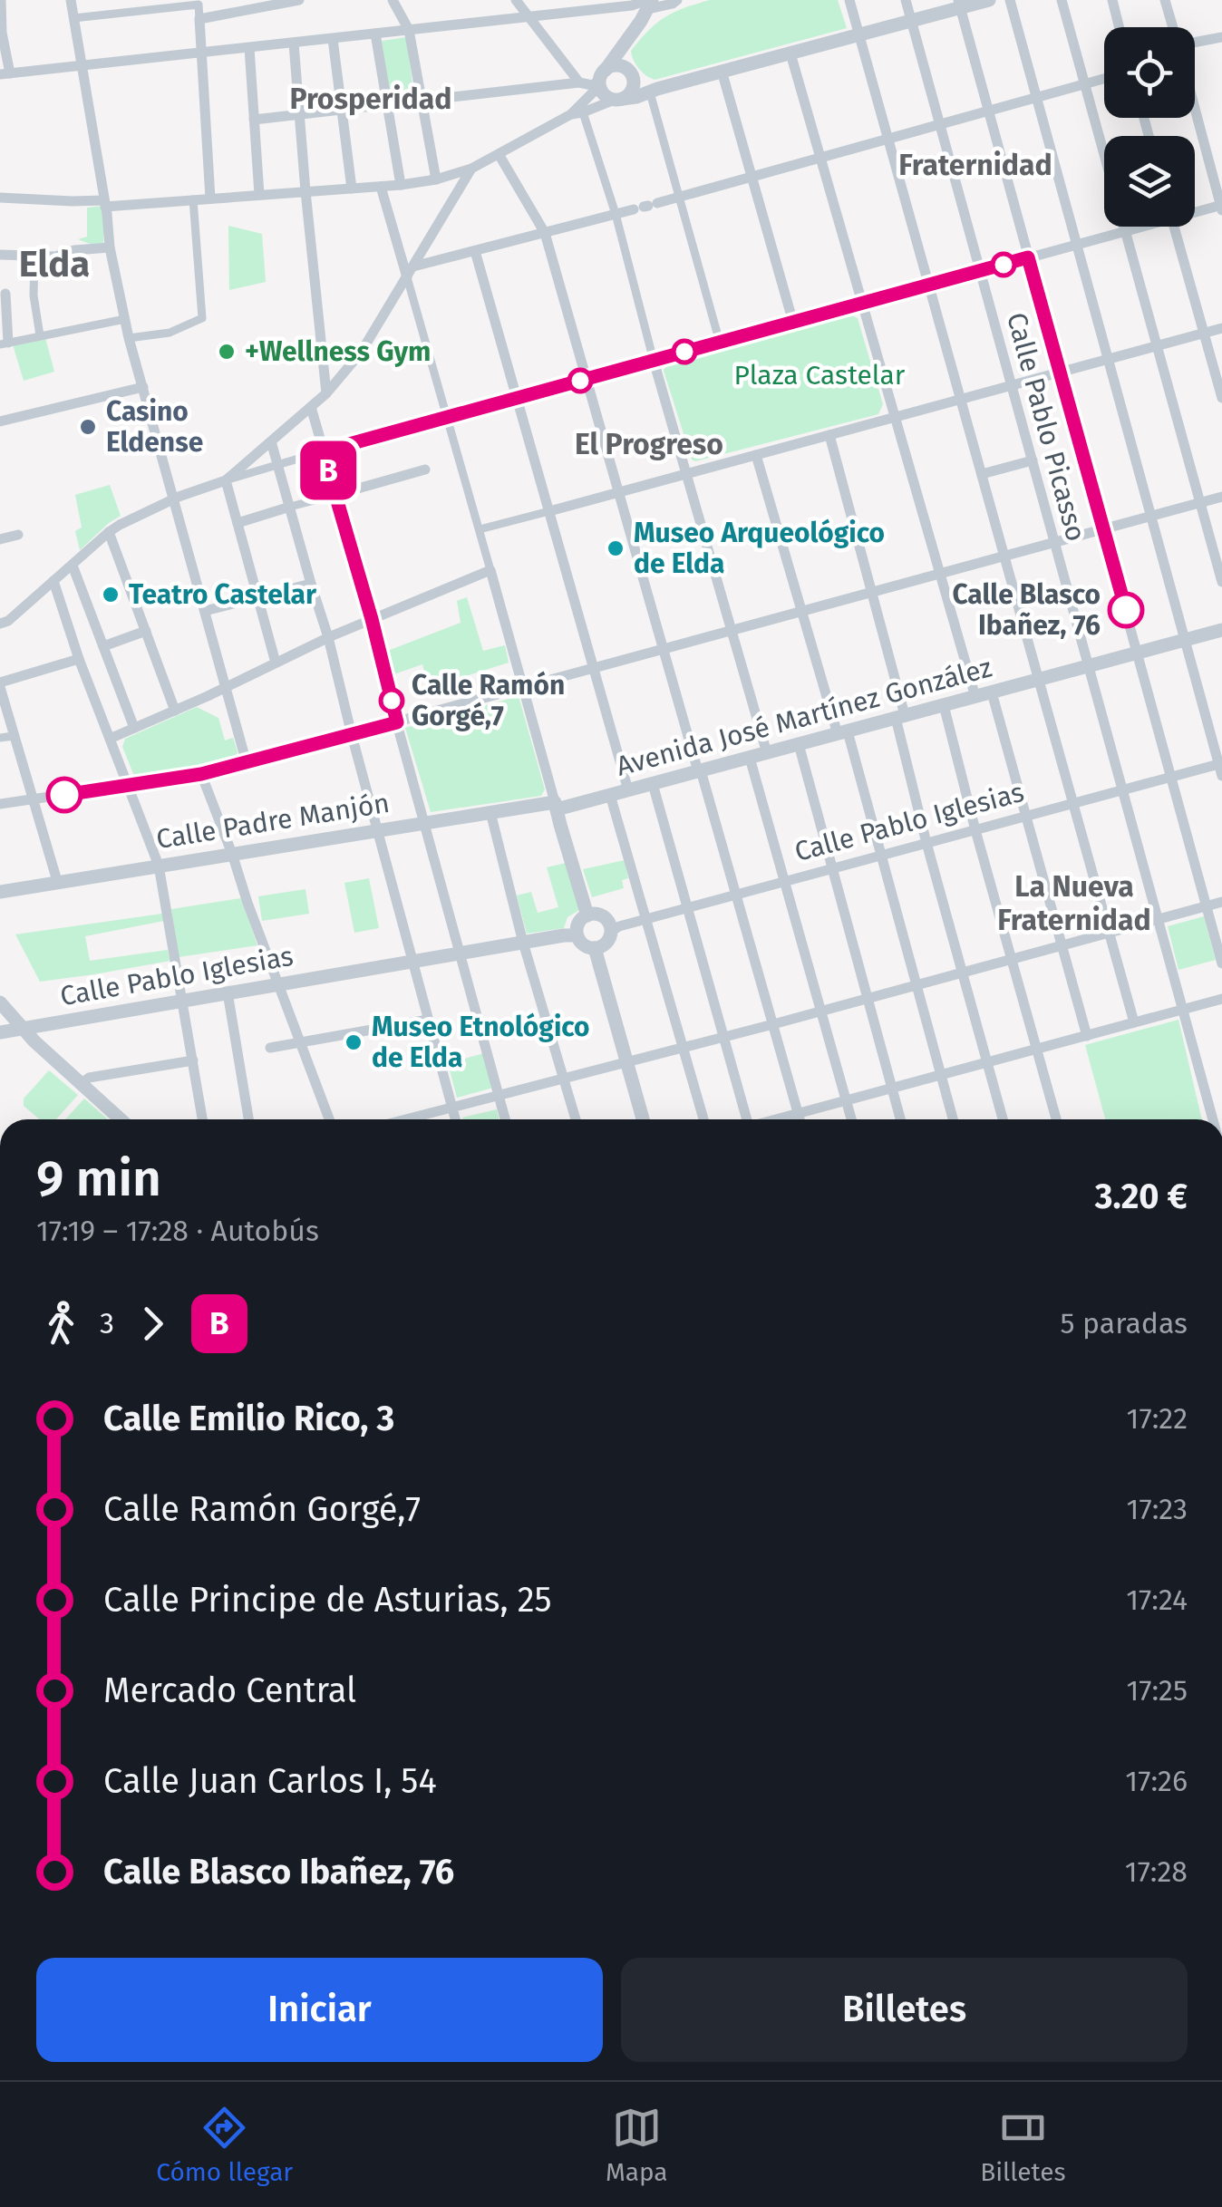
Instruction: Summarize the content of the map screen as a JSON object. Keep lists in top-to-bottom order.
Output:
{
  "streets": {
    "street": [
      "Calle Pablo Picasso",
      "Avenida José Martínez González",
      "Calle Padre Manjón",
      "Calle Pablo Iglesias"
    ]
  },
  "crossings": [
    ["Calle Pablo Picasso", "Avenida José Martínez González"],
    ["Calle Pablo Picasso", "Calle Pablo Iglesias"],
    ["Avenida José Martínez González", "Calle Padre Manjón"]
  ],
  "districts": [
    "Prosperidad",
    "Fraternidad",
    "Elda",
    "El Progreso",
    "La Nueva Fraternidad"
  ],
  "parks": ["Plaza Castelar"],
  "places": [
    "+Wellness Gym",
    "Casino Eldense",
    "Museo Arqueológico de Elda",
    "Teatro Castelar",
    "Calle Blasco Ibañez, 76",
    "Calle Ramón Gorgé,7",
    "Museo Etnológico de Elda"
  ],
  "lines": ["bus line B"],
  "page": {
    "on_map": "B",
    "heading": ["9 min", "17:19 – 17:28 · Autobús", "3.20 €"],
    "legs": ["3", "B", "5 paradas"],
    "list": [
      {
        "name": "Calle Emilio Rico, 3",
        "value": "17:22"
      },
      {
        "name": "Calle Ramón Gorgé,7",
        "value": "17:23"
      },
      {
        "name": "Calle Principe de Asturias, 25",
        "value": "17:24"
      },
      {
        "name": "Mercado Central",
        "value": "17:25"
      },
      {
        "name": "Calle Juan Carlos I, 54",
        "value": "17:26"
      },
      {
        "name": "Calle Blasco Ibañez, 76",
        "value": "17:28"
      }
    ],
    "buttons": ["Iniciar", "Billetes"],
    "tabs": ["Cómo llegar", "Mapa", "Billetes"]
  }
}
